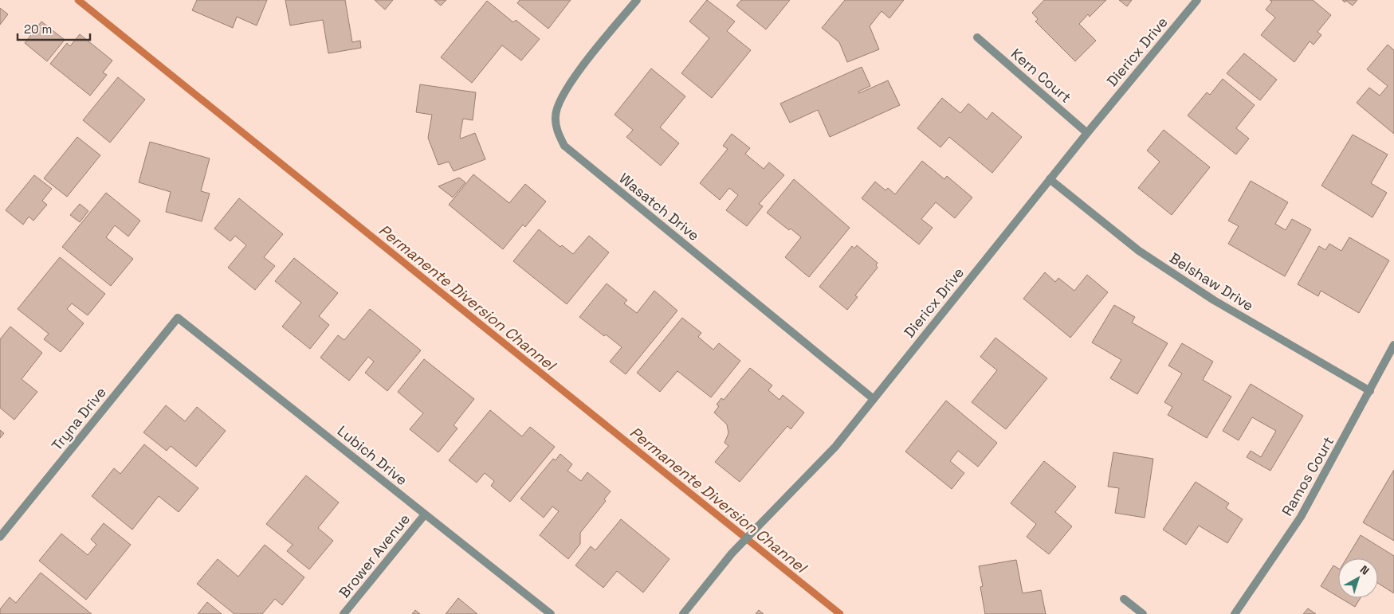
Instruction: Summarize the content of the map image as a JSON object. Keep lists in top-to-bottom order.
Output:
{
  "streets": {
    "street": [
      "Diericx Drive",
      "Kern Court",
      "Wasatch Drive",
      "Belshaw Drive",
      "Tryna Drive",
      "Lubich Drive",
      "Ramos Court",
      "Brower Avenue"
    ]
  },
  "crossings": [
    ["Diericx Drive", "Kern Court"],
    ["Diericx Drive", "Wasatch Drive"],
    ["Diericx Drive", "Belshaw Drive"],
    ["Belshaw Drive", "Ramos Court"],
    ["Tryna Drive", "Lubich Drive"],
    ["Lubich Drive", "Brower Avenue"]
  ],
  "water": ["Permanente Diversion Channel"],
  "scale_bar": "20 m",
  "north": "top right"
}
